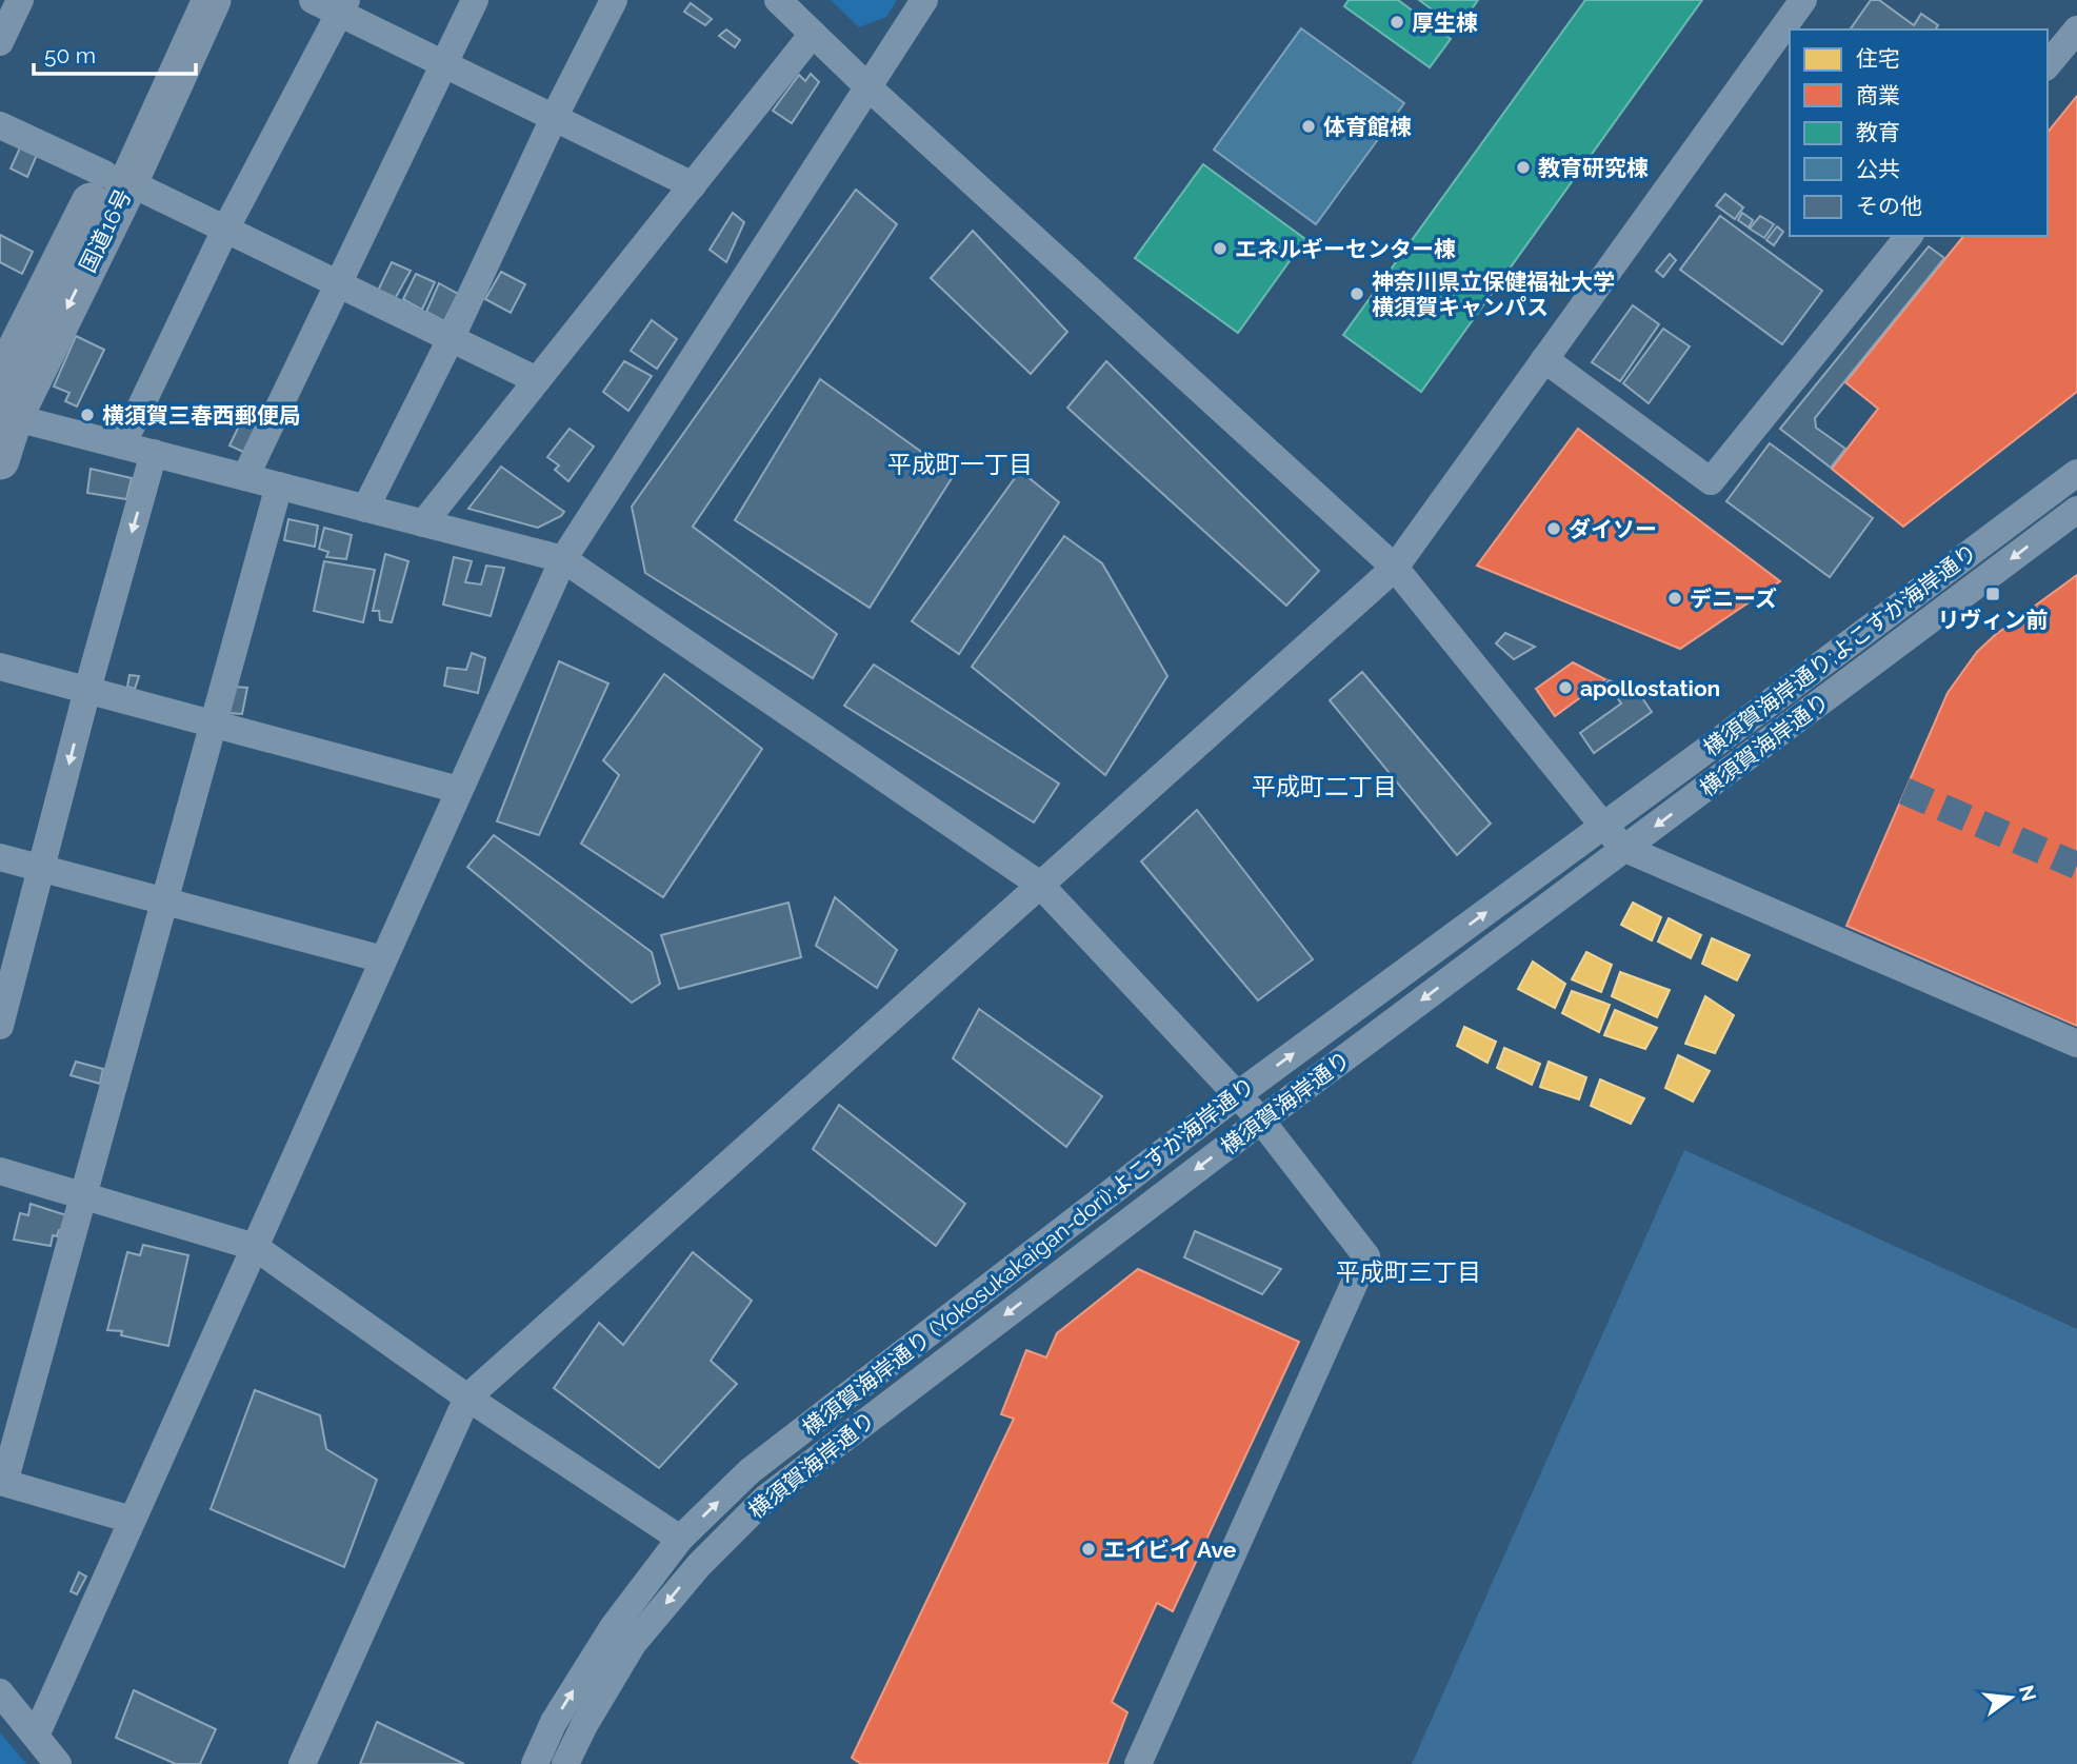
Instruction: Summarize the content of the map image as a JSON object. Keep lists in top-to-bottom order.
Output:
{
  "streets": {
    "highway": ["国道16号"],
    "street": ["横須賀海岸通り;よこすか海岸通り", "横須賀海岸通り", "横須賀海岸通り (Yokosukakaigan-dori);よこすか海岸通り"]
  },
  "crossings": [
    ["横須賀海岸通り;よこすか海岸通り", "横須賀海岸通り (Yokosukakaigan-dori);よこすか海岸通り"]
  ],
  "one_way": ["横須賀海岸通り"],
  "districts": ["平成町一丁目", "平成町二丁目", "平成町三丁目"],
  "places": {
    "other": [
      "厚生棟",
      "体育館棟",
      "教育研究棟",
      "エネルギーセンター棟",
      "神奈川県立保健福祉大学 横須賀キャンパス",
      "横須賀三春西郵便局",
      "ダイソー",
      "デニーズ",
      "apollostation",
      "エイビイ Ave"
    ],
    "transit": ["リヴィン前"]
  },
  "legend": [
    "住宅",
    "商業",
    "教育",
    "公共",
    "その他"
  ],
  "scale_bar": "50 m",
  "north": "right"
}
